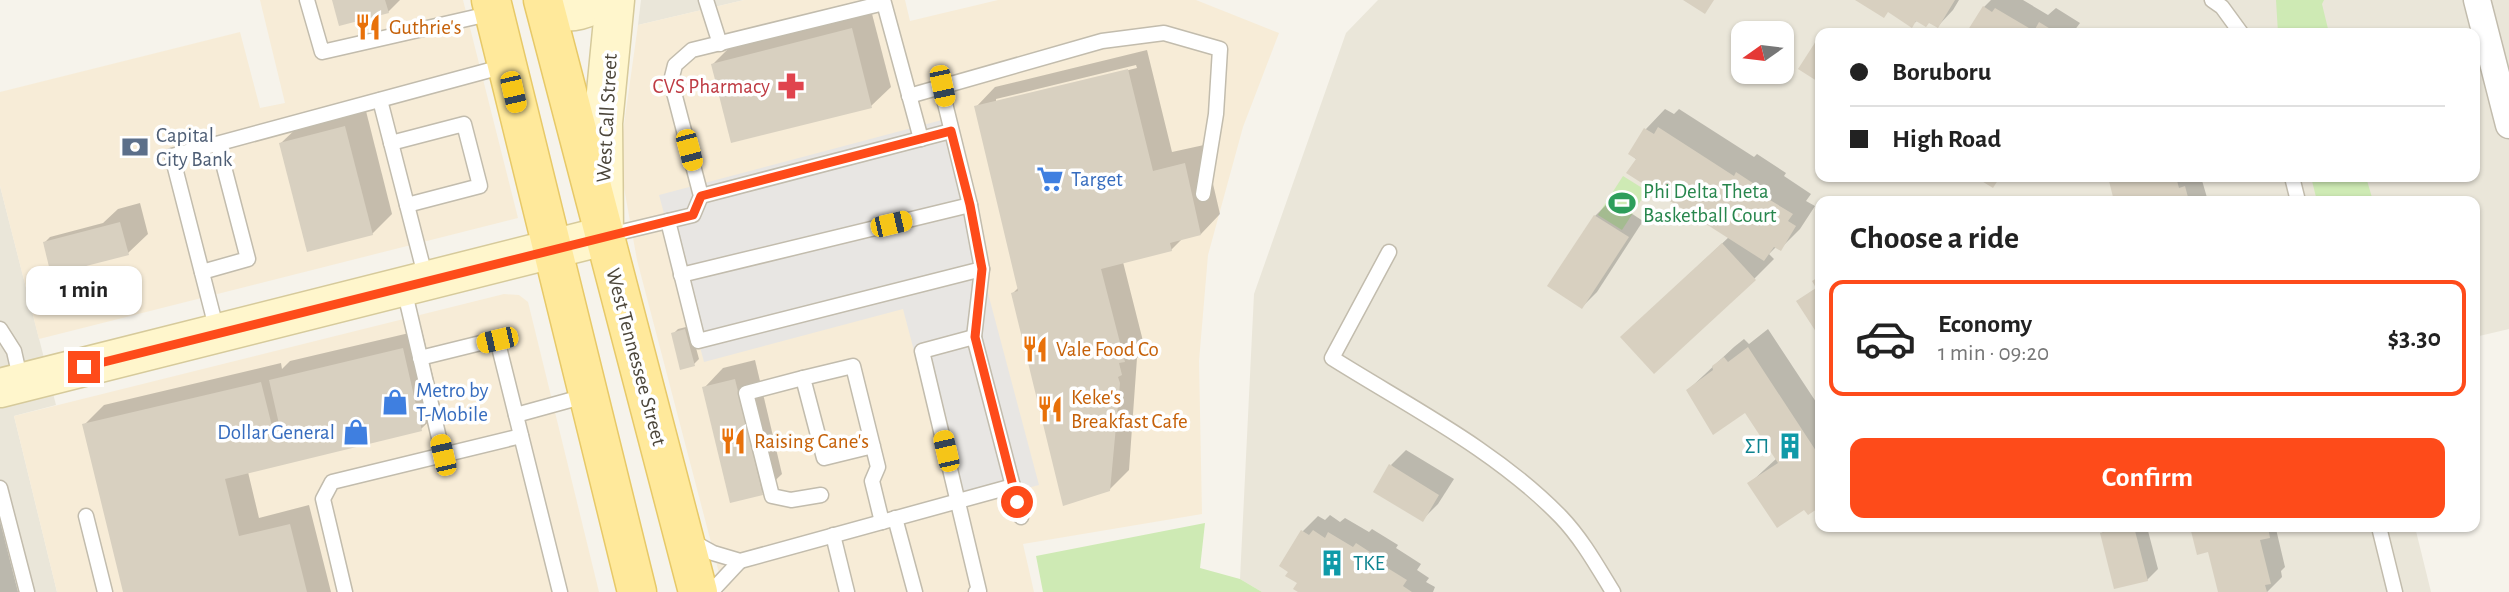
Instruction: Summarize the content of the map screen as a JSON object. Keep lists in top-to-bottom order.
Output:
{
  "streets": {
    "main road": ["West Tennessee Street"],
    "street": ["West Call Street"]
  },
  "crossings": [
    ["West Call Street", "West Tennessee Street"]
  ],
  "places": {
    "restaurant": [
      "Guthrie's",
      "Vale Food Co",
      "Keke's Breakfast Cafe",
      "Raising Cane's"
    ],
    "pharmacy": ["CVS Pharmacy"],
    "bank": ["Capital City Bank"],
    "supermarket": ["Target"],
    "sports": ["Phi Delta Theta Basketball Court"],
    "shop": ["Metro by T-Mobile", "Dollar General"],
    "building": ["ΣΠ", "TKE"]
  },
  "north": "left",
  "page": {
    "banner": ["Boruboru", "High Road"],
    "heading": "Choose a ride",
    "bubble": "1 min",
    "list": [
      {
        "name": "Economy",
        "note": "1 min · 09:20",
        "value": "$3.30"
      }
    ],
    "buttons": "Confirm"
  }
}
